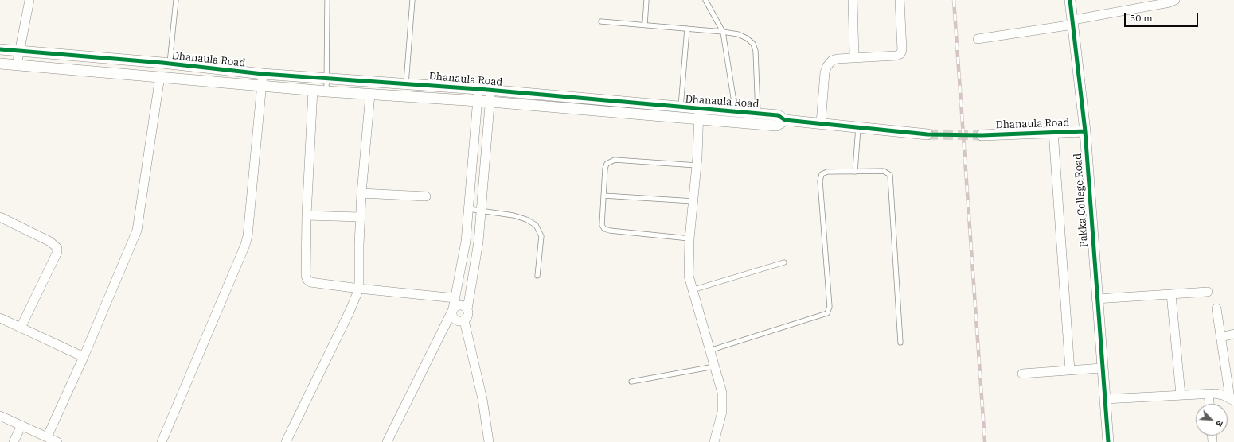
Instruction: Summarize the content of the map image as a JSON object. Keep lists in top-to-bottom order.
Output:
{
  "streets": {
    "street": ["Dhanaula Road", "Pakka College Road"]
  },
  "crossings": [
    ["Dhanaula Road", "Pakka College Road"]
  ],
  "scale_bar": "50 m",
  "north": "bottom right"
}
